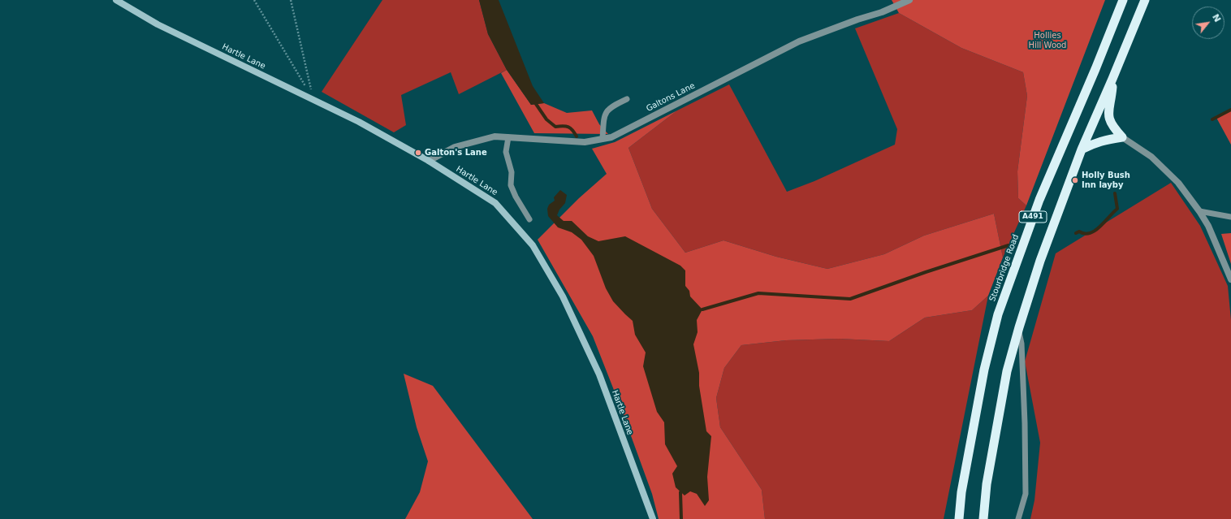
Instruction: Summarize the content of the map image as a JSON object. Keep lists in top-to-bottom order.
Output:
{
  "streets": {
    "highway": ["A491", "Stourbridge Road"],
    "main road": ["Hartle Lane"],
    "street": ["Galtons Lane"]
  },
  "crossings": [
    ["Hartle Lane", "Galtons Lane"]
  ],
  "parks": ["Hollies Hill Wood"],
  "places": ["Galton's Lane", "Holly Bush Inn layby"],
  "north": "top right"
}
